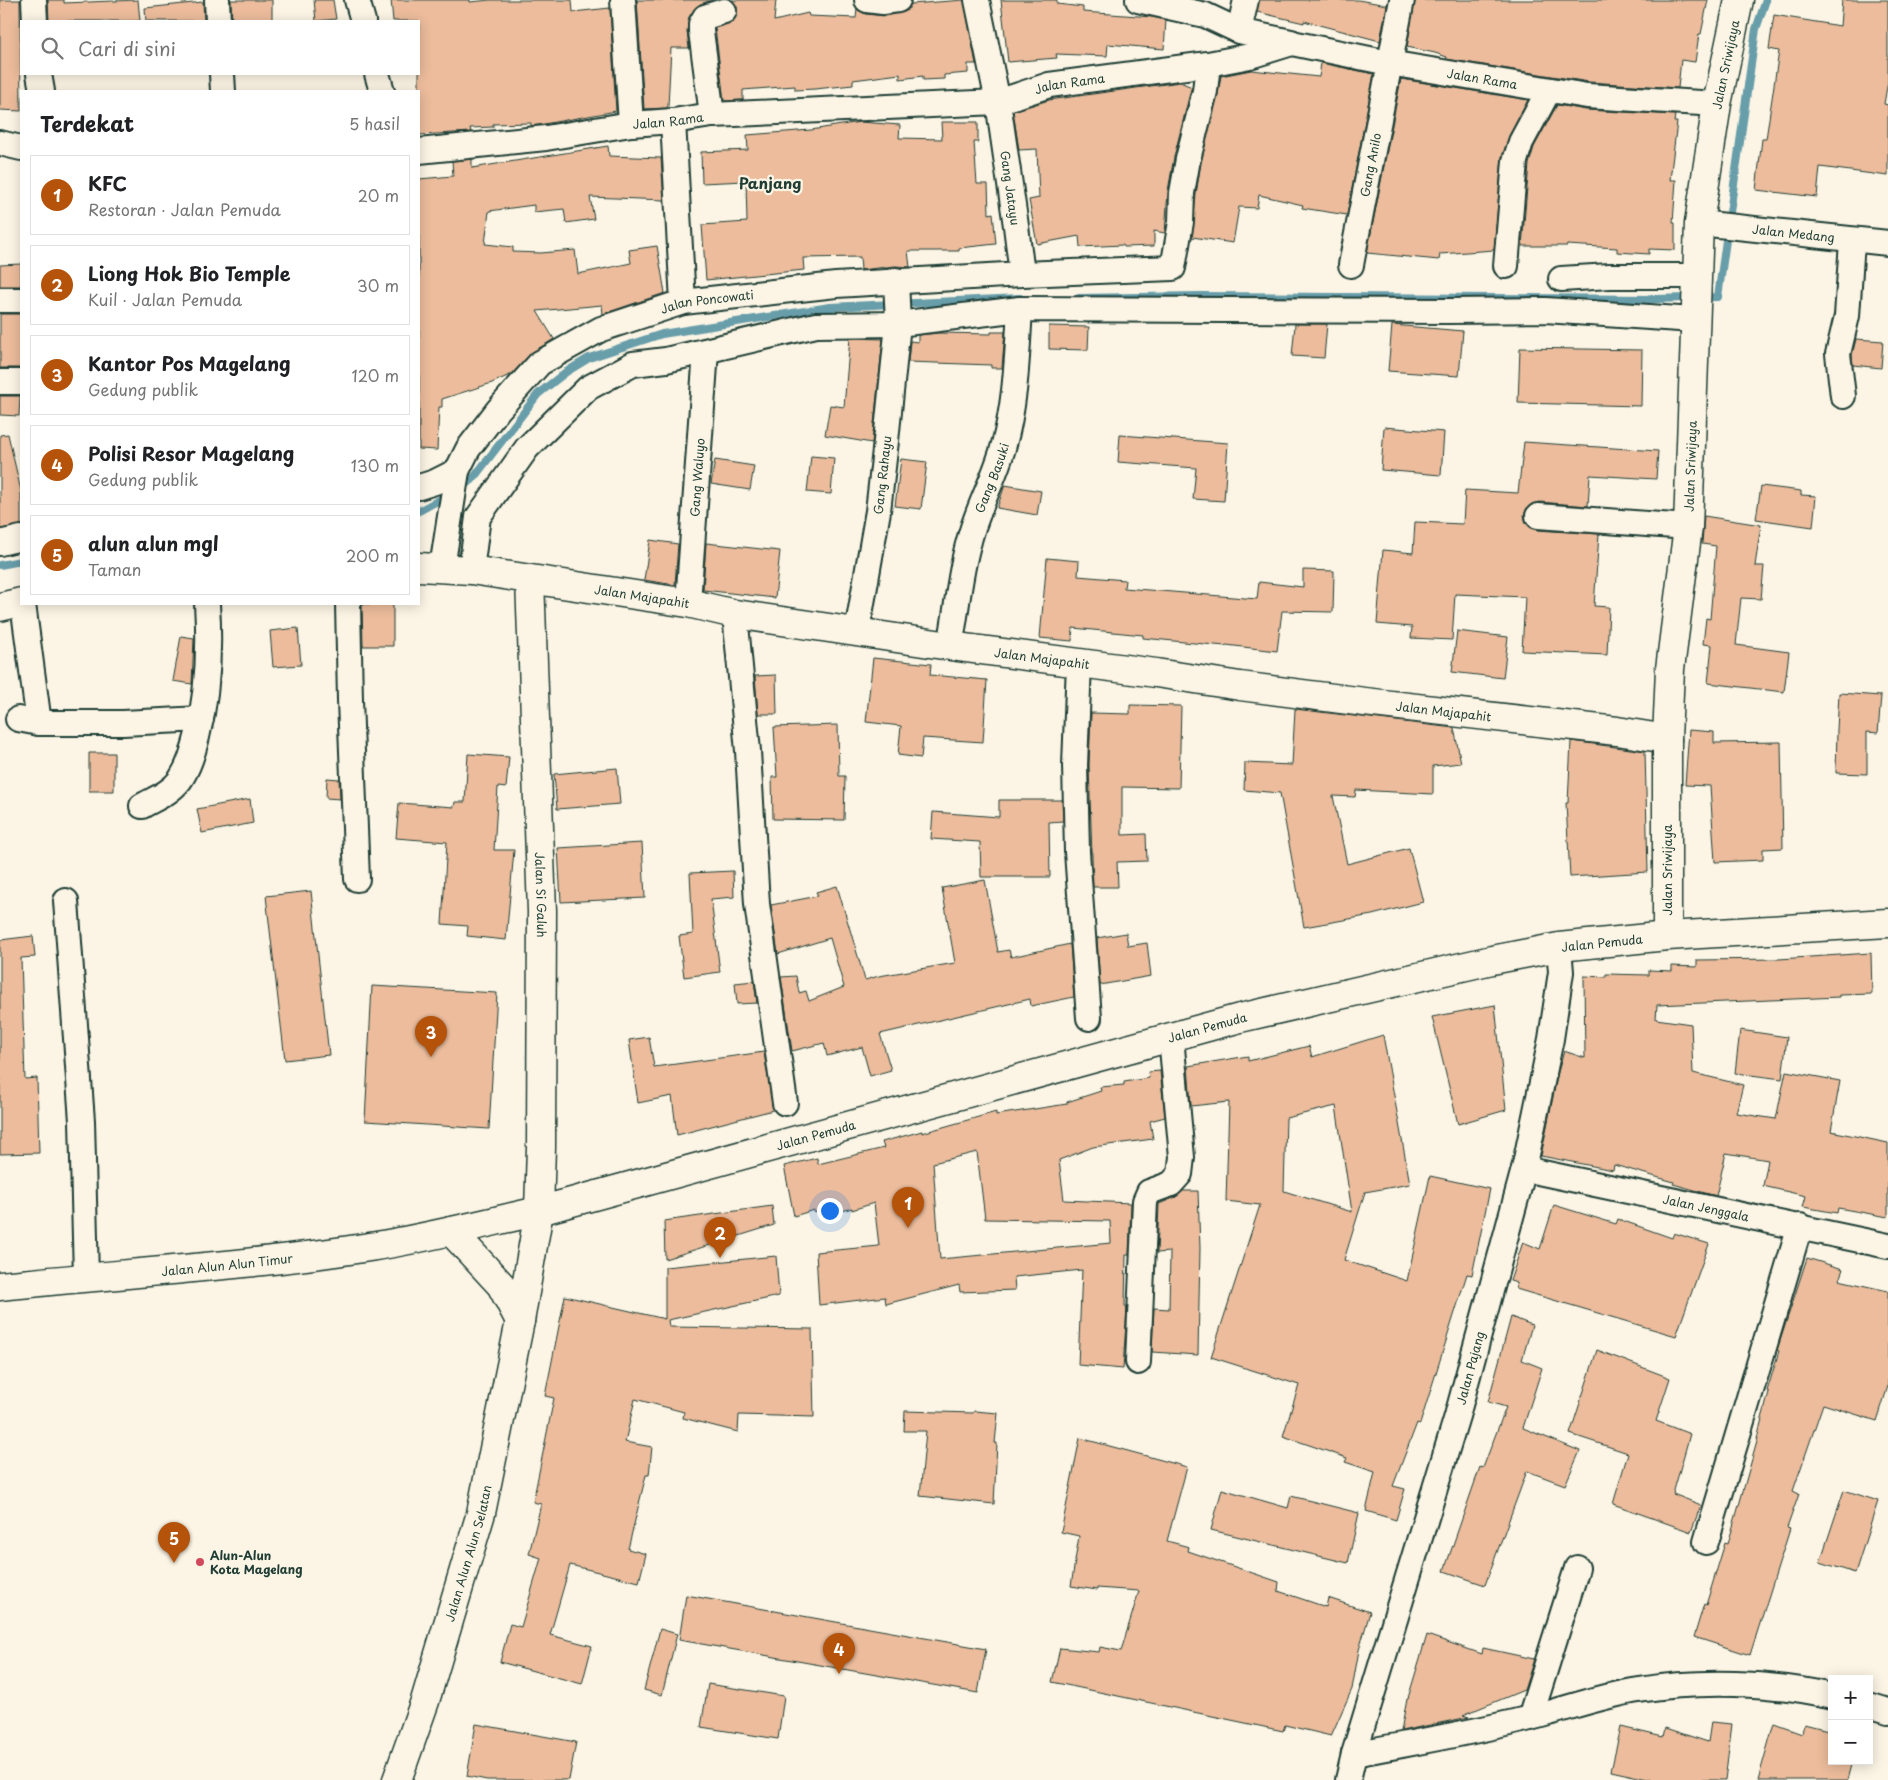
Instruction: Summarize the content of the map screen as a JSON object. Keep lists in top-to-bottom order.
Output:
{
  "streets": {
    "main road": [
      "Jalan Sriwijaya",
      "Jalan Majapahit",
      "Jalan Si Galuh",
      "Jalan Pemuda",
      "Jalan Alun Alun Timur",
      "Jalan Alun Alun Selatan"
    ],
    "street": [
      "Jalan Rama",
      "Gang Anilo",
      "Gang Jatayu",
      "Jalan Medang",
      "Jalan Poncowati",
      "Gang Rahayu",
      "Gang Waluyo",
      "Gang Basuki",
      "Jalan Jenggala",
      "Jalan Pajang"
    ]
  },
  "crossings": [
    ["Jalan Sriwijaya", "Jalan Rama"],
    ["Jalan Sriwijaya", "Jalan Medang"],
    ["Jalan Sriwijaya", "Jalan Majapahit"],
    ["Jalan Sriwijaya", "Jalan Pemuda"],
    ["Jalan Rama", "Gang Anilo"],
    ["Jalan Rama", "Gang Jatayu"],
    ["Jalan Rama", "Jalan Poncowati"],
    ["Gang Jatayu", "Jalan Poncowati"],
    ["Jalan Poncowati", "Gang Rahayu"],
    ["Jalan Poncowati", "Jalan Majapahit"],
    ["Gang Rahayu", "Jalan Majapahit"],
    ["Gang Waluyo", "Jalan Majapahit"],
    ["Gang Basuki", "Jalan Majapahit"],
    ["Jalan Majapahit", "Jalan Si Galuh"],
    ["Jalan Si Galuh", "Jalan Pemuda"],
    ["Jalan Si Galuh", "Jalan Alun Alun Selatan"],
    ["Jalan Pemuda", "Jalan Alun Alun Timur"],
    ["Jalan Pemuda", "Jalan Pajang"],
    ["Jalan Jenggala", "Jalan Pajang"]
  ],
  "districts": ["Panjang"],
  "places": ["Alun-Alun Kota Magelang"],
  "page": {
    "search": "Cari di sini",
    "heading": ["Terdekat", "5 hasil"],
    "list": [
      {
        "mark": "1",
        "name": "KFC",
        "note": "Restoran · Jalan Pemuda",
        "value": "20 m"
      },
      {
        "mark": "2",
        "name": "Liong Hok Bio Temple",
        "note": "Kuil · Jalan Pemuda",
        "value": "30 m"
      },
      {
        "mark": "3",
        "name": "Kantor Pos Magelang",
        "note": "Gedung publik",
        "value": "120 m"
      },
      {
        "mark": "4",
        "name": "Polisi Resor Magelang",
        "note": "Gedung publik",
        "value": "130 m"
      },
      {
        "mark": "5",
        "name": "alun alun mgl",
        "note": "Taman",
        "value": "200 m"
      }
    ],
    "pins": [
      "3",
      "1",
      "2",
      "5",
      "4"
    ],
    "map_buttons": ["+", "−"]
  }
}
